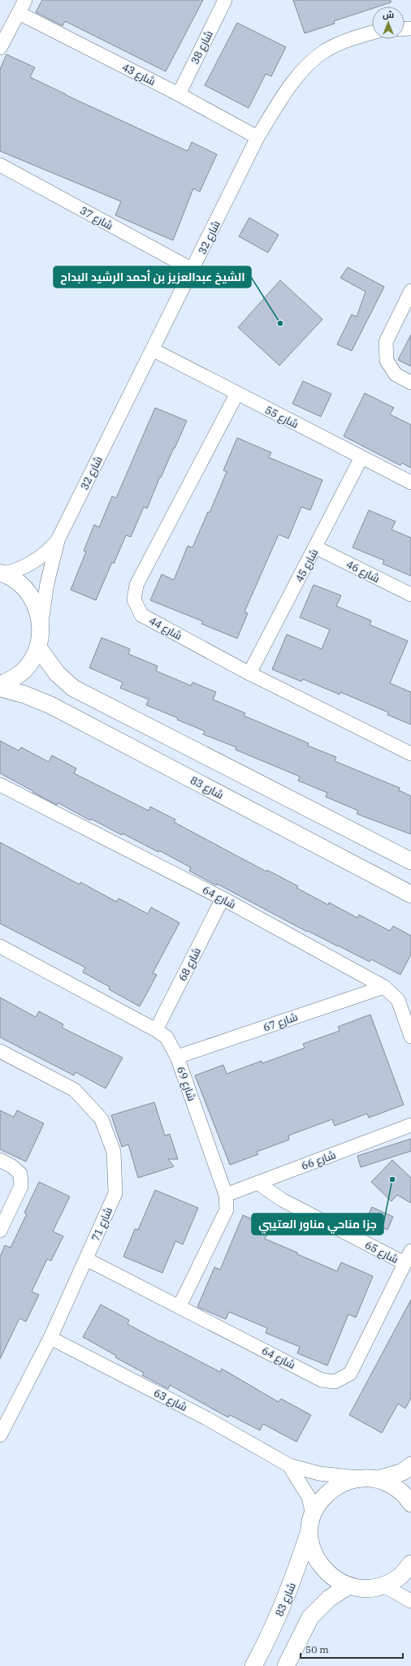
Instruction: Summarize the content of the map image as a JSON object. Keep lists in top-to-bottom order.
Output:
{
  "streets": {
    "street": [
      "شارع 38",
      "شارع 43",
      "شارع 37",
      "شارع 32",
      "شارع 55",
      "شارع 45",
      "شارع 46",
      "شارع 44",
      "شارع 83",
      "شارع 64",
      "شارع 68",
      "شارع 67",
      "شارع 69",
      "شارع 66",
      "شارع 71",
      "شارع 65",
      "شارع 63"
    ]
  },
  "crossings": [
    ["شارع 38", "شارع 43"],
    ["شارع 43", "شارع 32"],
    ["شارع 37", "شارع 32"],
    ["شارع 32", "شارع 55"],
    ["شارع 55", "شارع 45"],
    ["شارع 55", "شارع 44"],
    ["شارع 45", "شارع 46"],
    ["شارع 45", "شارع 44"],
    ["شارع 64", "شارع 68"],
    ["شارع 64", "شارع 67"],
    ["شارع 64", "شارع 69"],
    ["شارع 64", "شارع 71"],
    ["شارع 64", "شارع 65"],
    ["شارع 68", "شارع 69"],
    ["شارع 67", "شارع 69"],
    ["شارع 69", "شارع 66"],
    ["شارع 66", "شارع 65"],
    ["شارع 71", "شارع 63"]
  ],
  "places": ["الشيخ عبدالعزيز بن أحمد الرشيد البداح", "جزا مناحي مناور العتيبي"],
  "scale_bar": "50 m",
  "north": "top"
}
